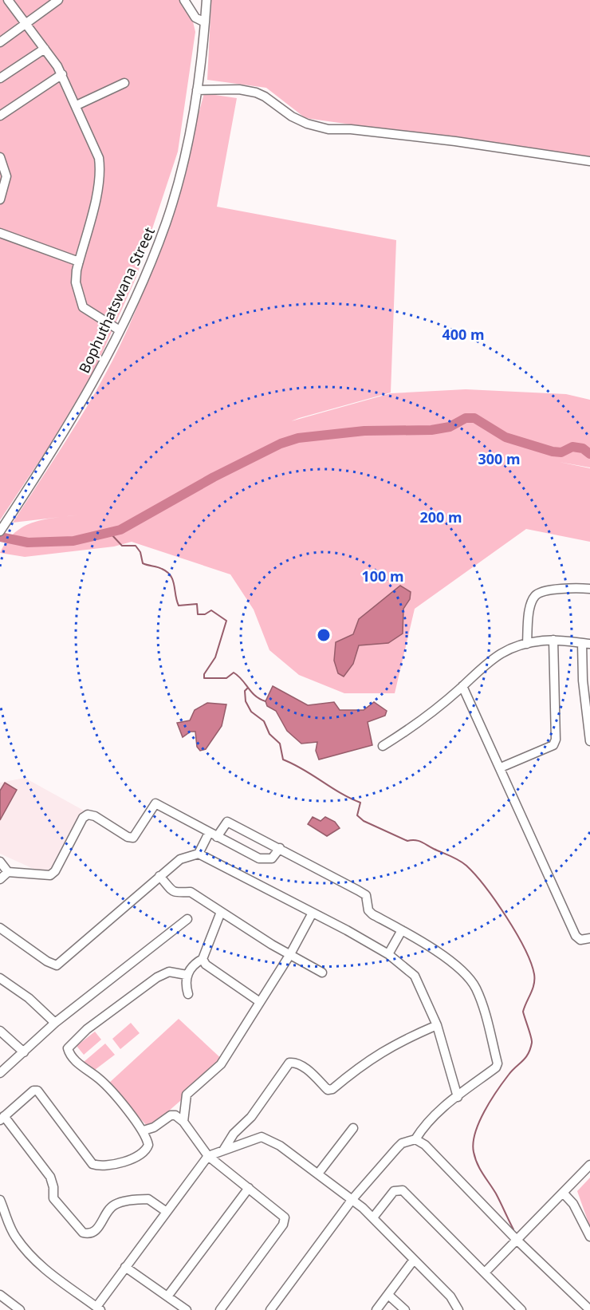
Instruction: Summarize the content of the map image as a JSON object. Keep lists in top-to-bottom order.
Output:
{
  "streets": {
    "street": ["Bophuthatswana Street"]
  },
  "rings": [
    "400 m",
    "300 m",
    "200 m",
    "100 m"
  ]
}
